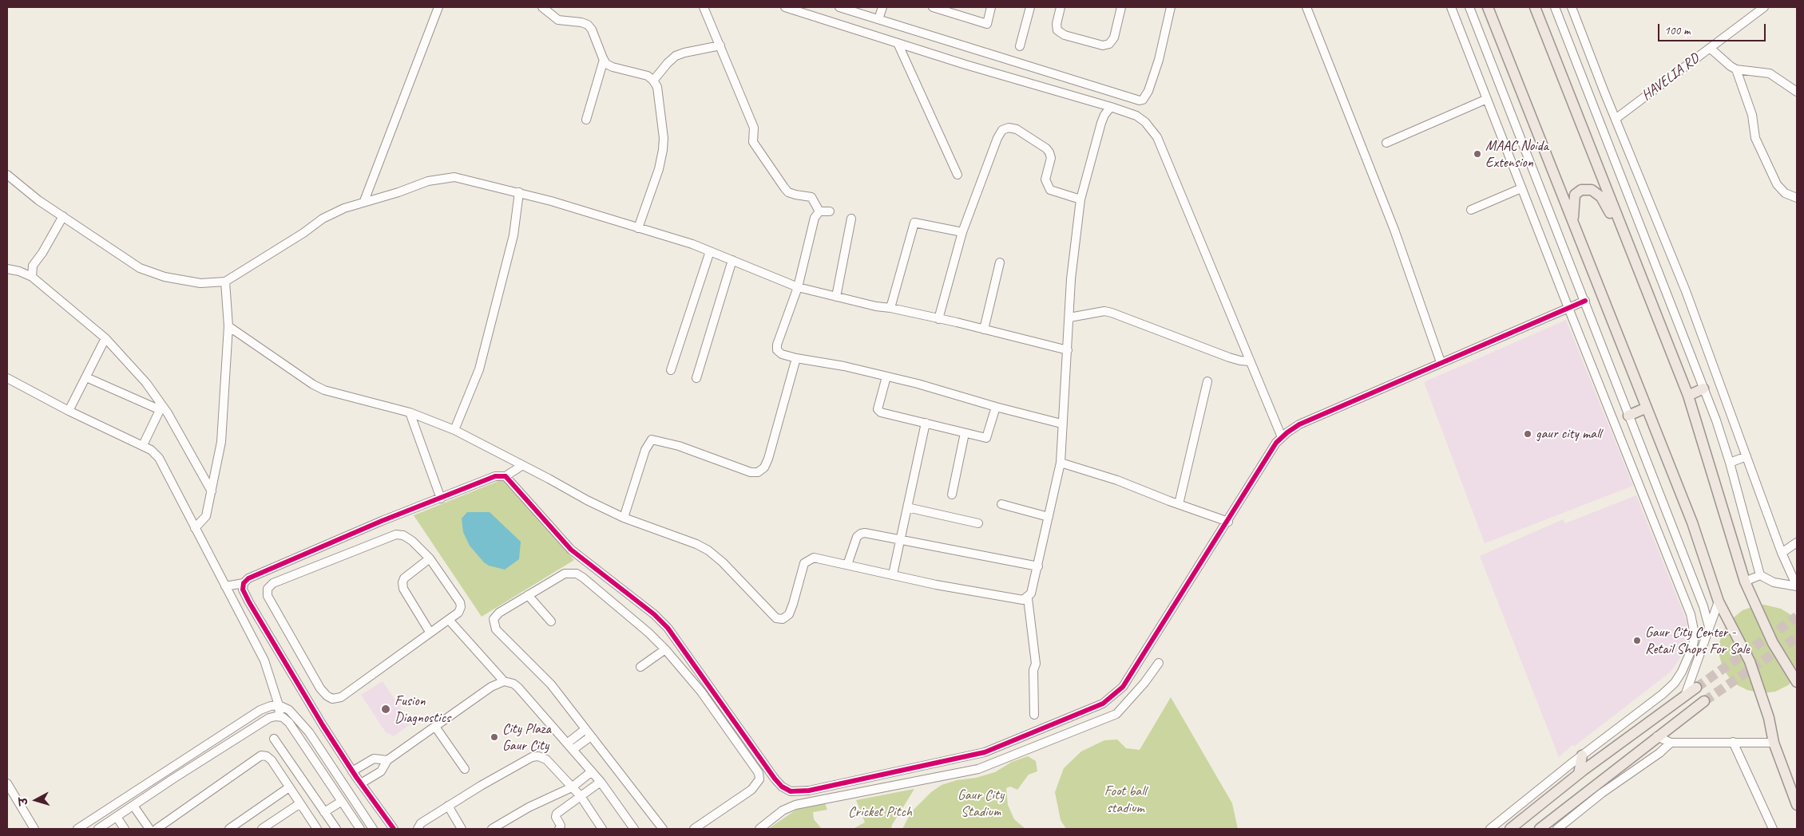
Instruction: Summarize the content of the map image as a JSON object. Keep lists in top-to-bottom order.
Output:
{
  "streets": {
    "street": ["HAVELIA RD"]
  },
  "parks": ["Foot ball stadium", "Gaur City Stadium", "Cricket Pitch"],
  "places": [
    "MAAC Noida Extension",
    "gaur city mall",
    "Gaur City Center - Retail Shops For Sale",
    "Fusion Diagnostics",
    "City Plaza Gaur City"
  ],
  "scale_bar": "100 m",
  "north": "left"
}
